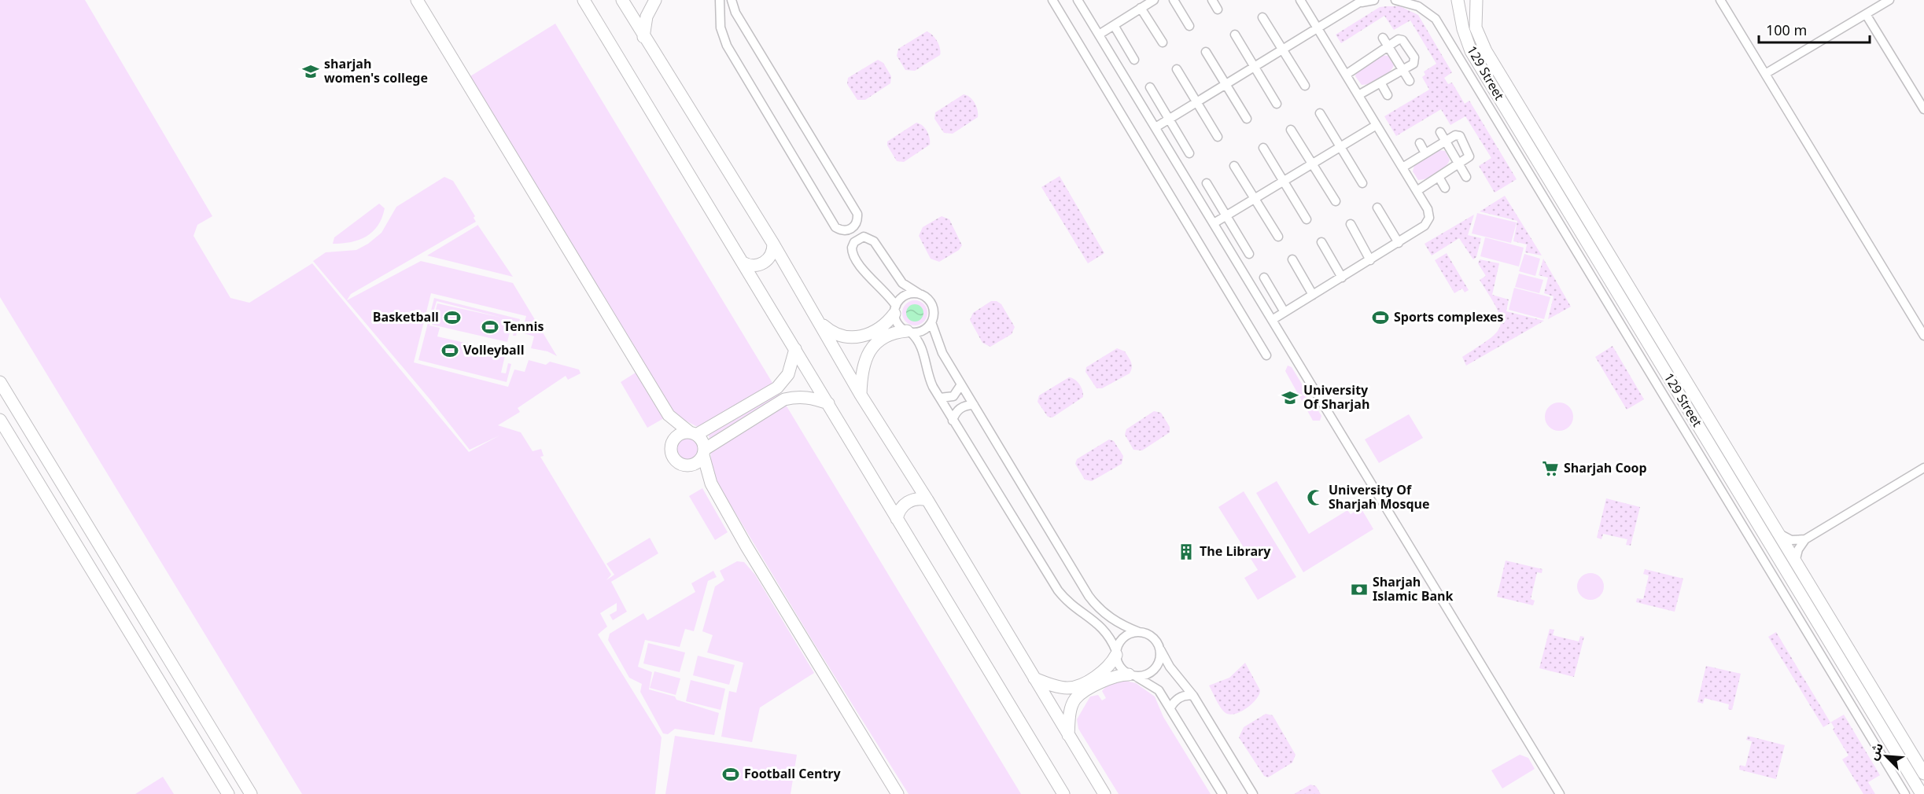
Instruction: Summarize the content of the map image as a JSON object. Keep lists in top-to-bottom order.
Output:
{
  "streets": {
    "street": ["129 Street"]
  },
  "places": {
    "school or university": ["sharjah women's college", "University Of Sharjah"],
    "sports": [
      "Basketball",
      "Sports complexes",
      "Tennis",
      "Volleyball",
      "Football Centry"
    ],
    "supermarket": ["Sharjah Coop"],
    "mosque": ["University Of Sharjah Mosque"],
    "building": ["The Library"],
    "bank": ["Sharjah Islamic Bank"]
  },
  "scale_bar": "100 m",
  "north": "top left"
}
